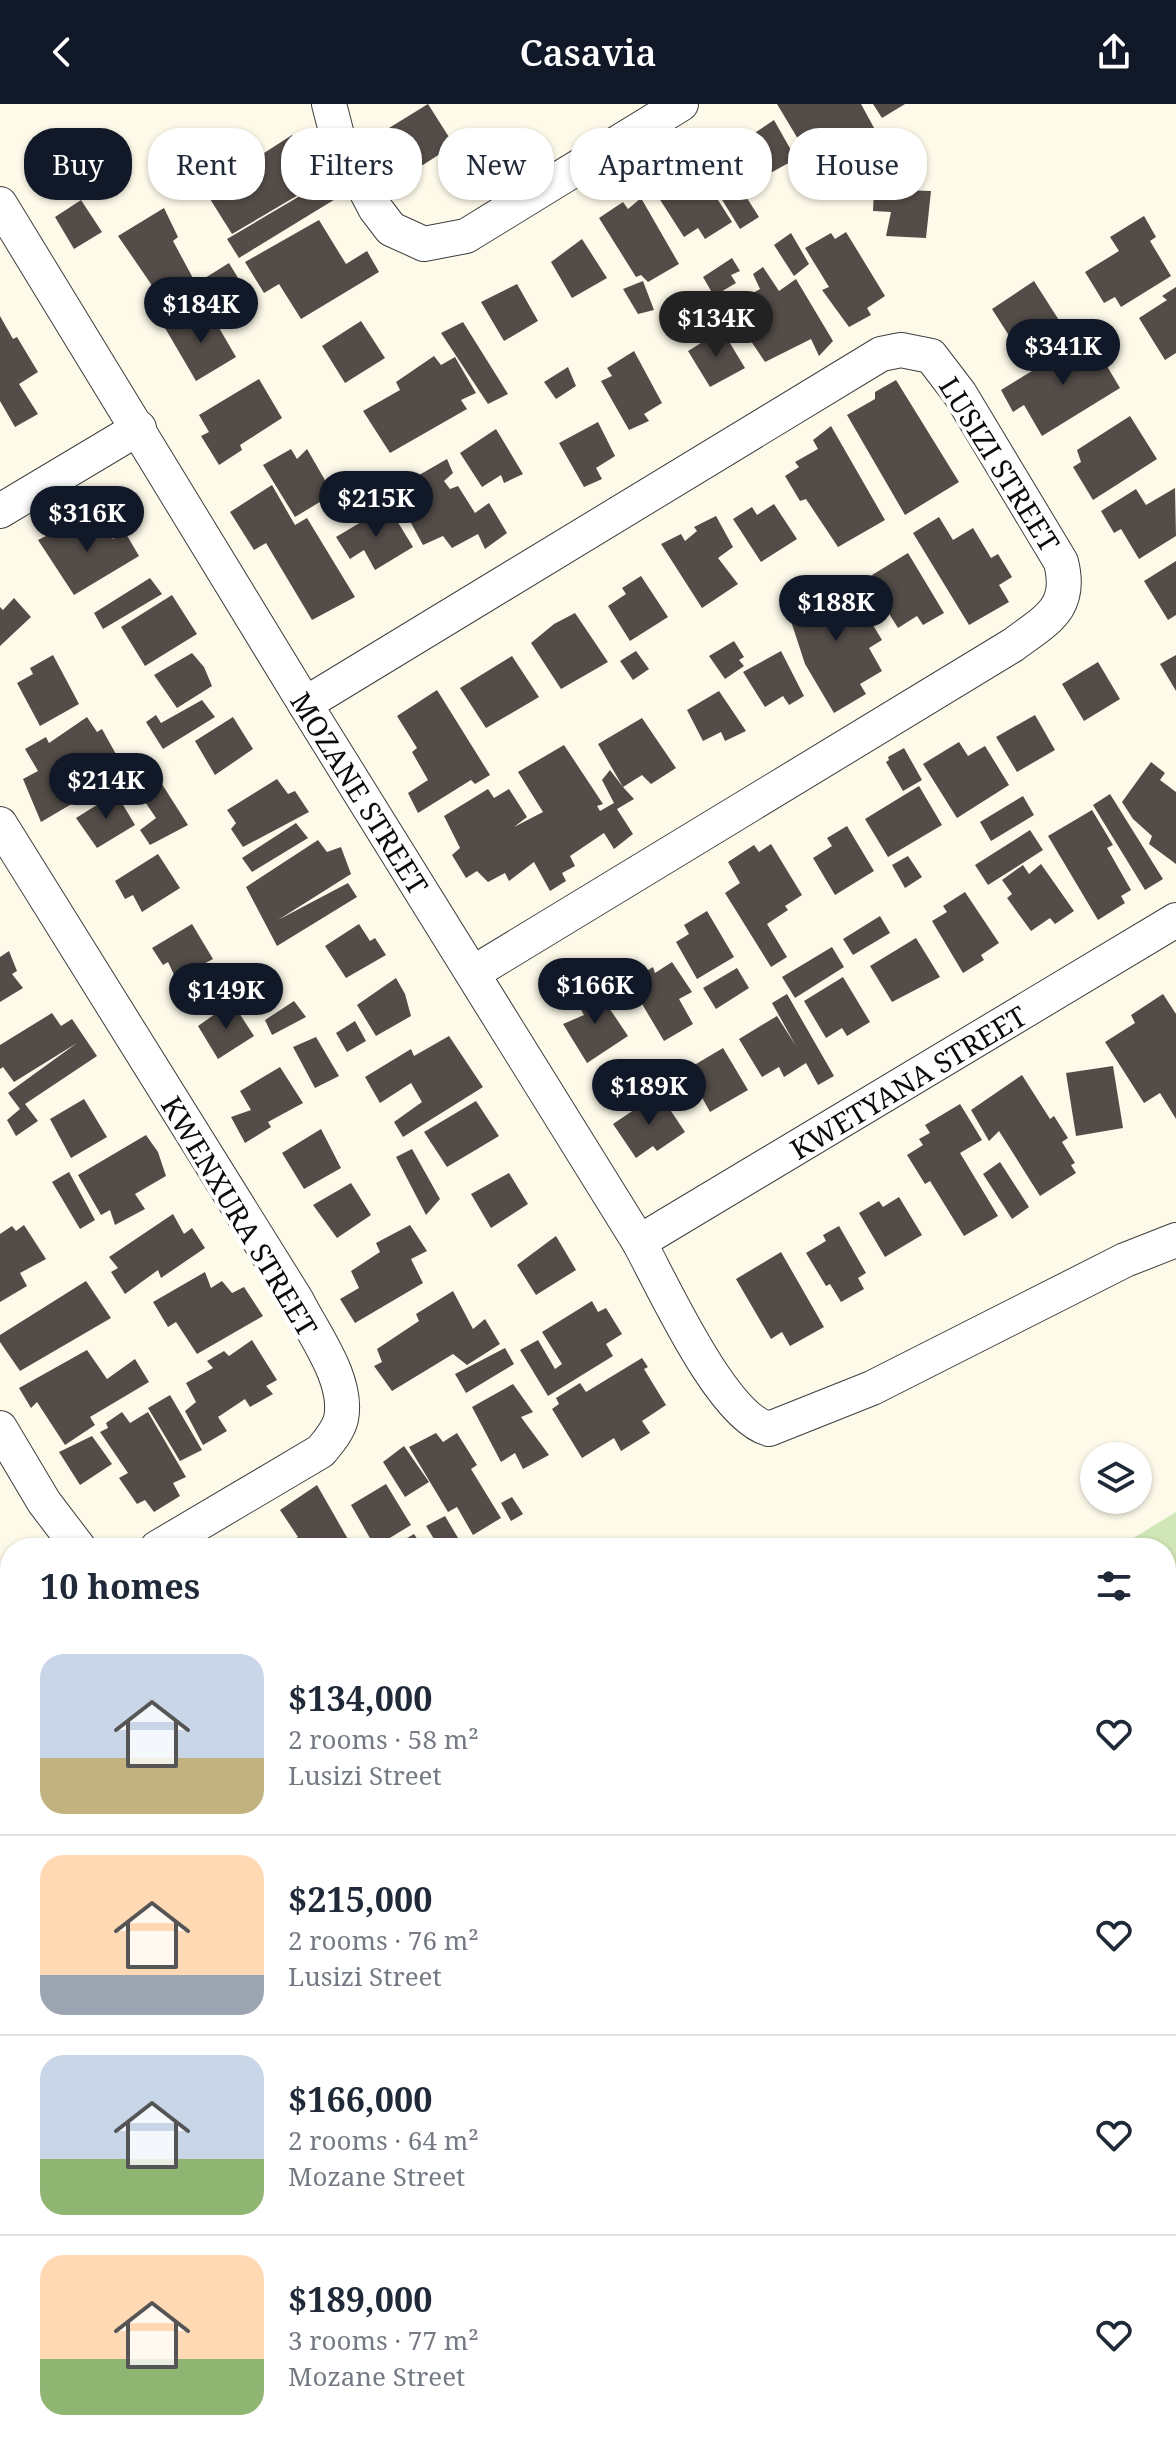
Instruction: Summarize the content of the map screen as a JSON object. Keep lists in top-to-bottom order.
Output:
{
  "streets": {
    "street": [
      "LUSIZI STREET",
      "MOZANE STREET",
      "KWETYANA STREET",
      "KWENXURA STREET"
    ]
  },
  "crossings": [
    ["LUSIZI STREET", "MOZANE STREET"],
    ["MOZANE STREET", "KWETYANA STREET"]
  ],
  "page": {
    "header": "Casavia",
    "chip": [
      "Buy",
      "Rent",
      "Filters",
      "New",
      "Apartment",
      "House"
    ],
    "price": [
      "$184K",
      "$134K",
      "$341K",
      "$215K",
      "$316K",
      "$188K",
      "$214K",
      "$166K",
      "$149K",
      "$189K"
    ],
    "heading": "10 homes",
    "list": [
      {
        "name": "$134,000",
        "note": "2 rooms · 58 m² · Lusizi Street"
      },
      {
        "name": "$215,000",
        "note": "2 rooms · 76 m² · Lusizi Street"
      },
      {
        "name": "$166,000",
        "note": "2 rooms · 64 m² · Mozane Street"
      },
      {
        "name": "$189,000",
        "note": "3 rooms · 77 m² · Mozane Street"
      }
    ]
  }
}
